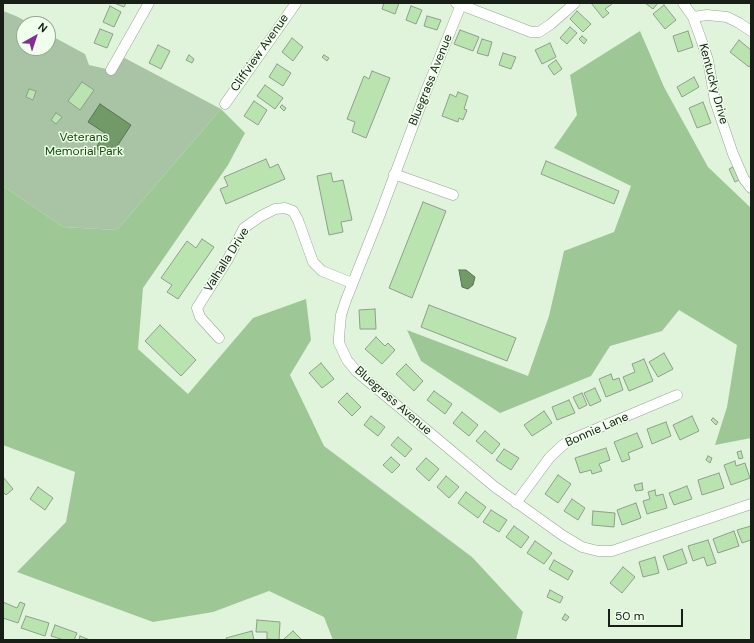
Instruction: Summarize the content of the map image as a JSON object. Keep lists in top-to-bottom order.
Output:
{
  "streets": {
    "street": [
      "Cliffview Avenue",
      "Bluegrass Avenue",
      "Kentucky Drive",
      "Valhalla Drive",
      "Bonnie Lane"
    ]
  },
  "crossings": [
    ["Bluegrass Avenue", "Valhalla Drive"],
    ["Bluegrass Avenue", "Bonnie Lane"]
  ],
  "parks": ["Veterans Memorial Park"],
  "scale_bar": "50 m",
  "north": "top right"
}
